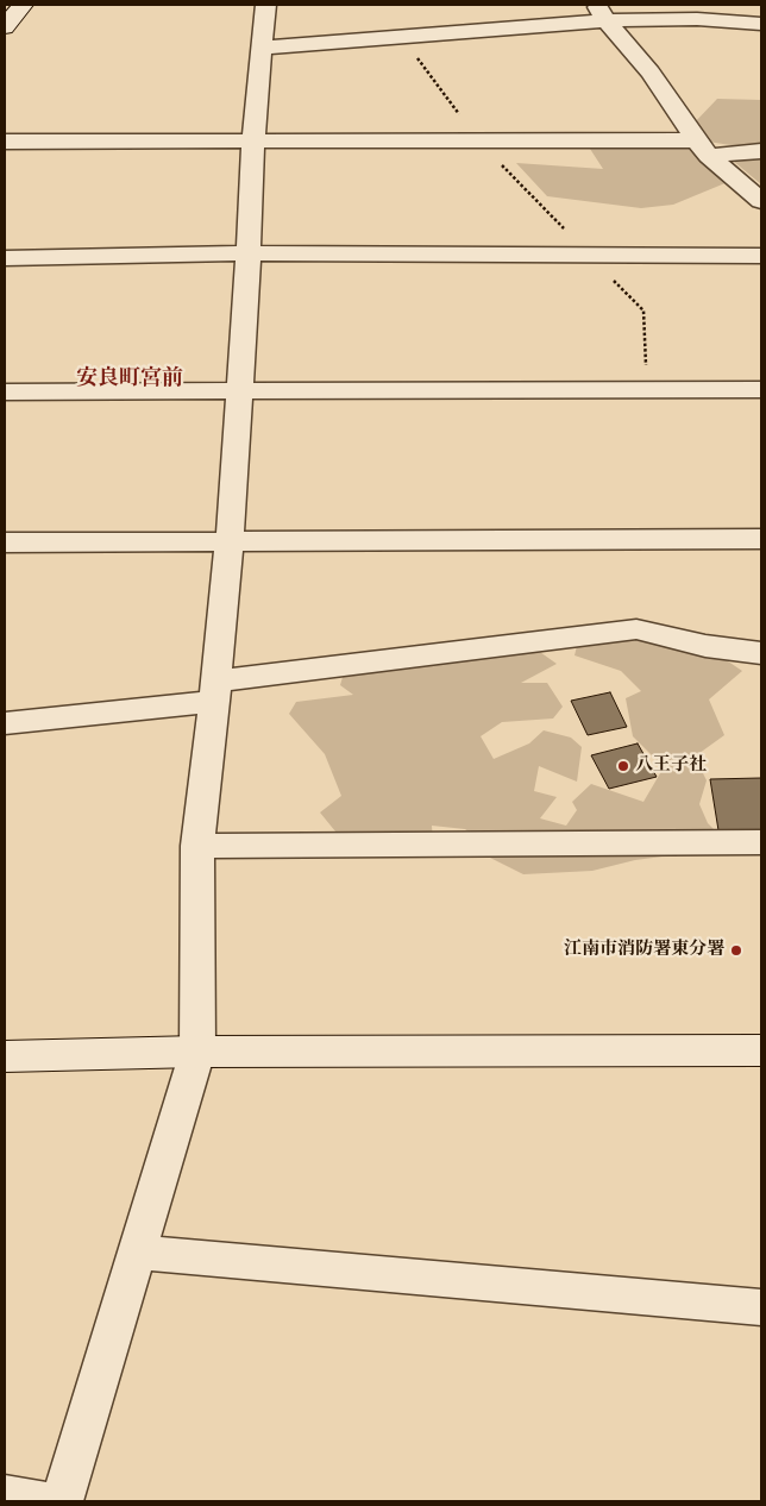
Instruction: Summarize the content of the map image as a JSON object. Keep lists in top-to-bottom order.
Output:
{
  "districts": ["安良町宮前"],
  "places": ["八王子社", "江南市消防署東分署"]
}
